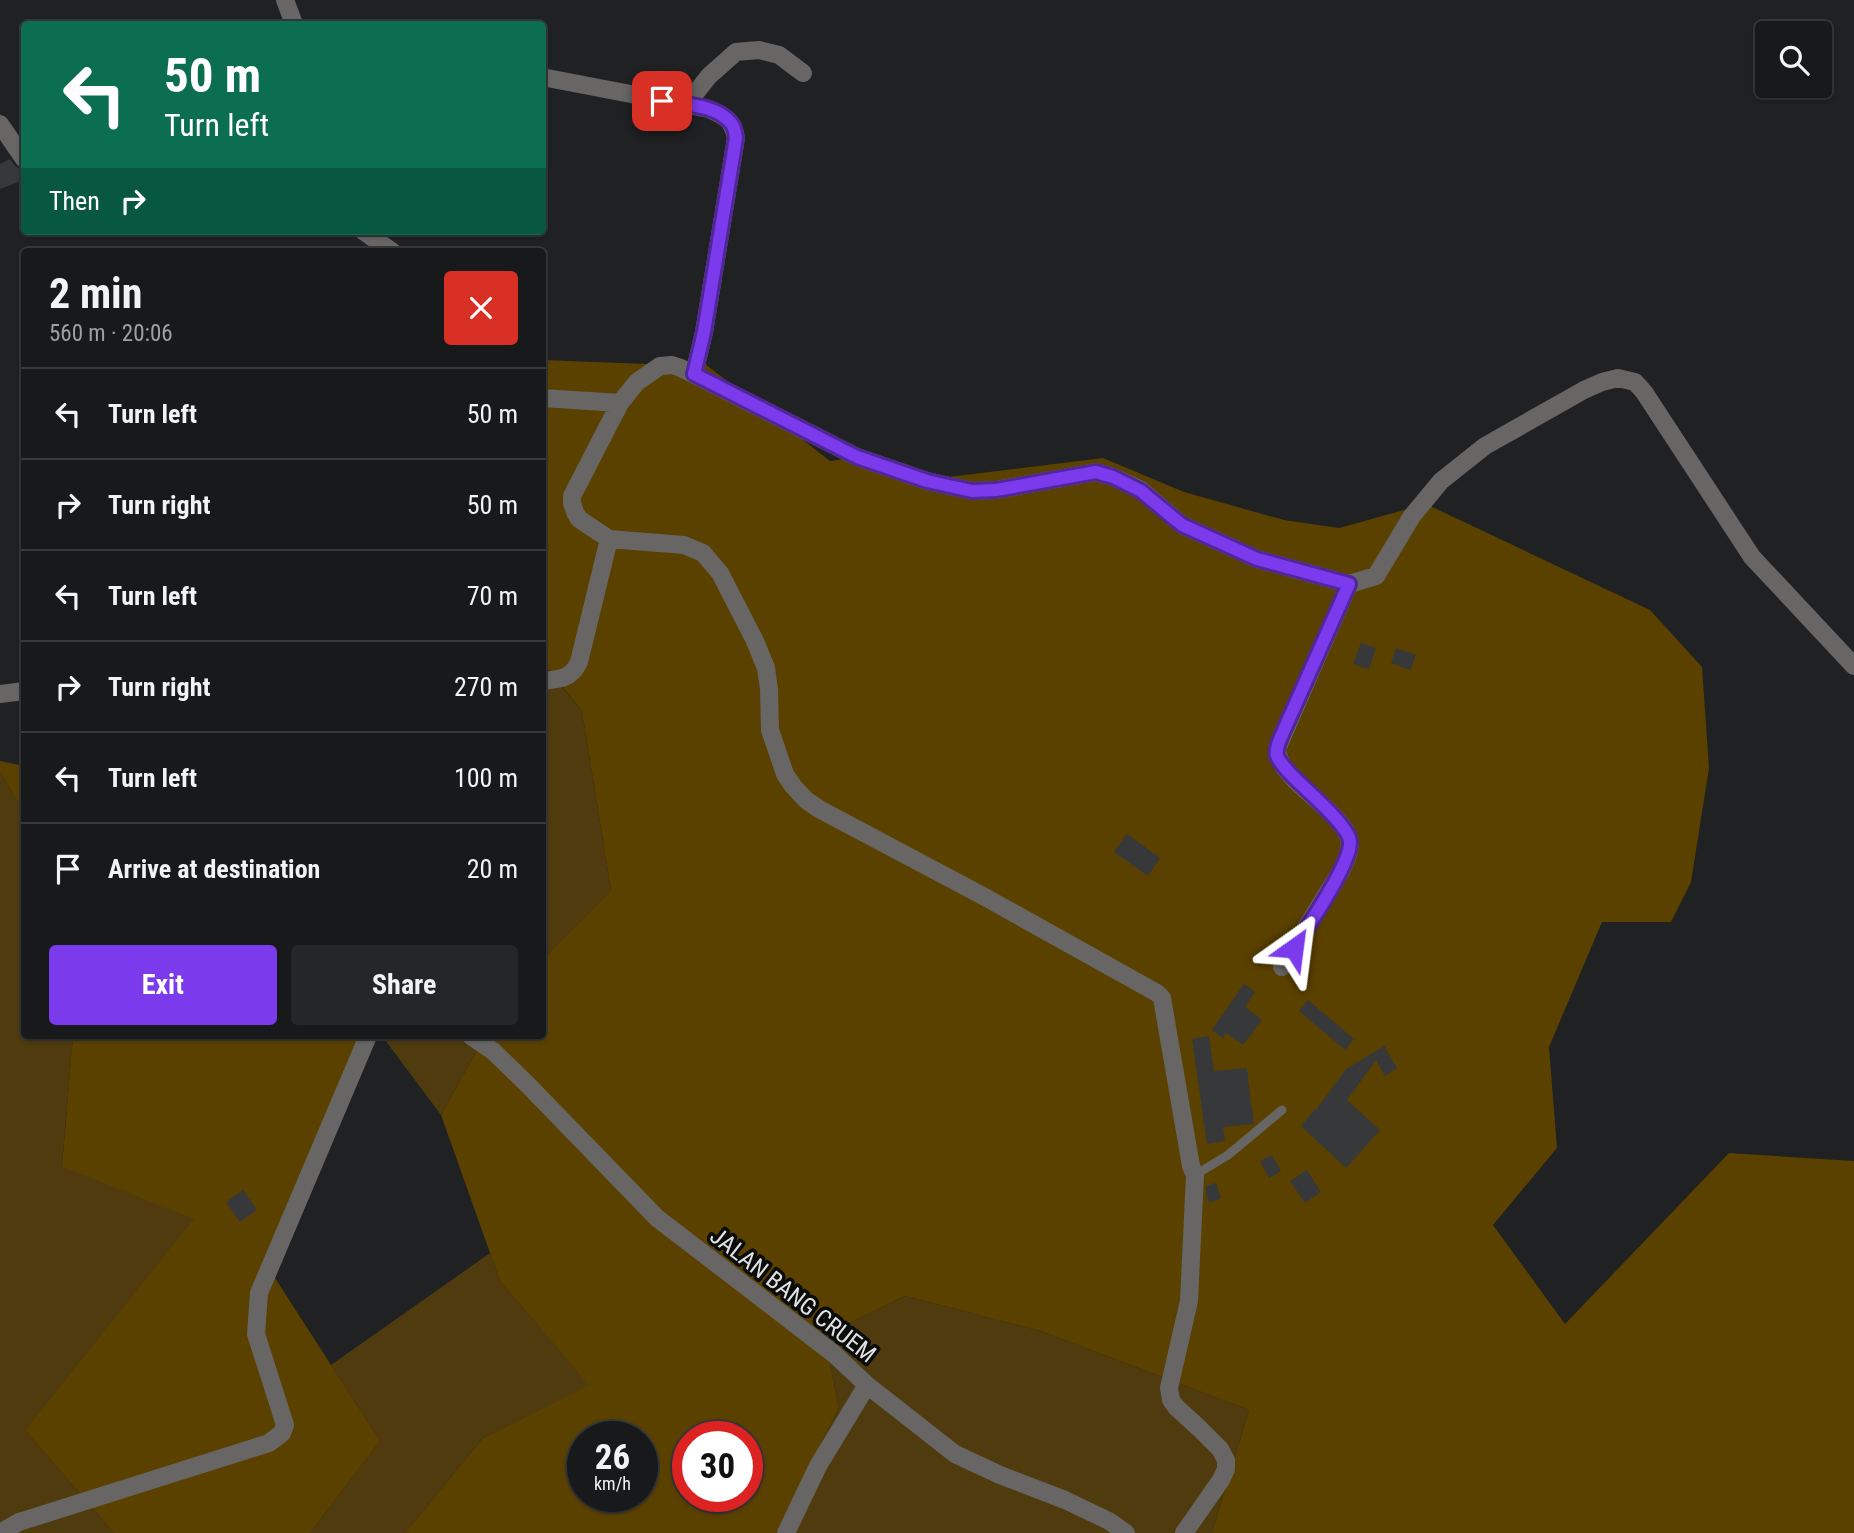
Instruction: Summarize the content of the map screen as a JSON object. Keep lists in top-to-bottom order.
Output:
{
  "streets": {
    "street": ["JALAN BANG CRUEM"]
  },
  "page": {
    "turn": ["50 m", "Turn left"],
    "then": "Then",
    "heading": ["2 min", "560 m · 20:06"],
    "list": [
      {
        "name": "Turn left",
        "value": "50 m"
      },
      {
        "name": "Turn right",
        "value": "50 m"
      },
      {
        "name": "Turn left",
        "value": "70 m"
      },
      {
        "name": "Turn right",
        "value": "270 m"
      },
      {
        "name": "Turn left",
        "value": "100 m"
      },
      {
        "name": "Arrive at destination",
        "value": "20 m"
      }
    ],
    "buttons": ["Exit", "Share"],
    "speed": "26 km/h",
    "limit": "30"
  }
}
